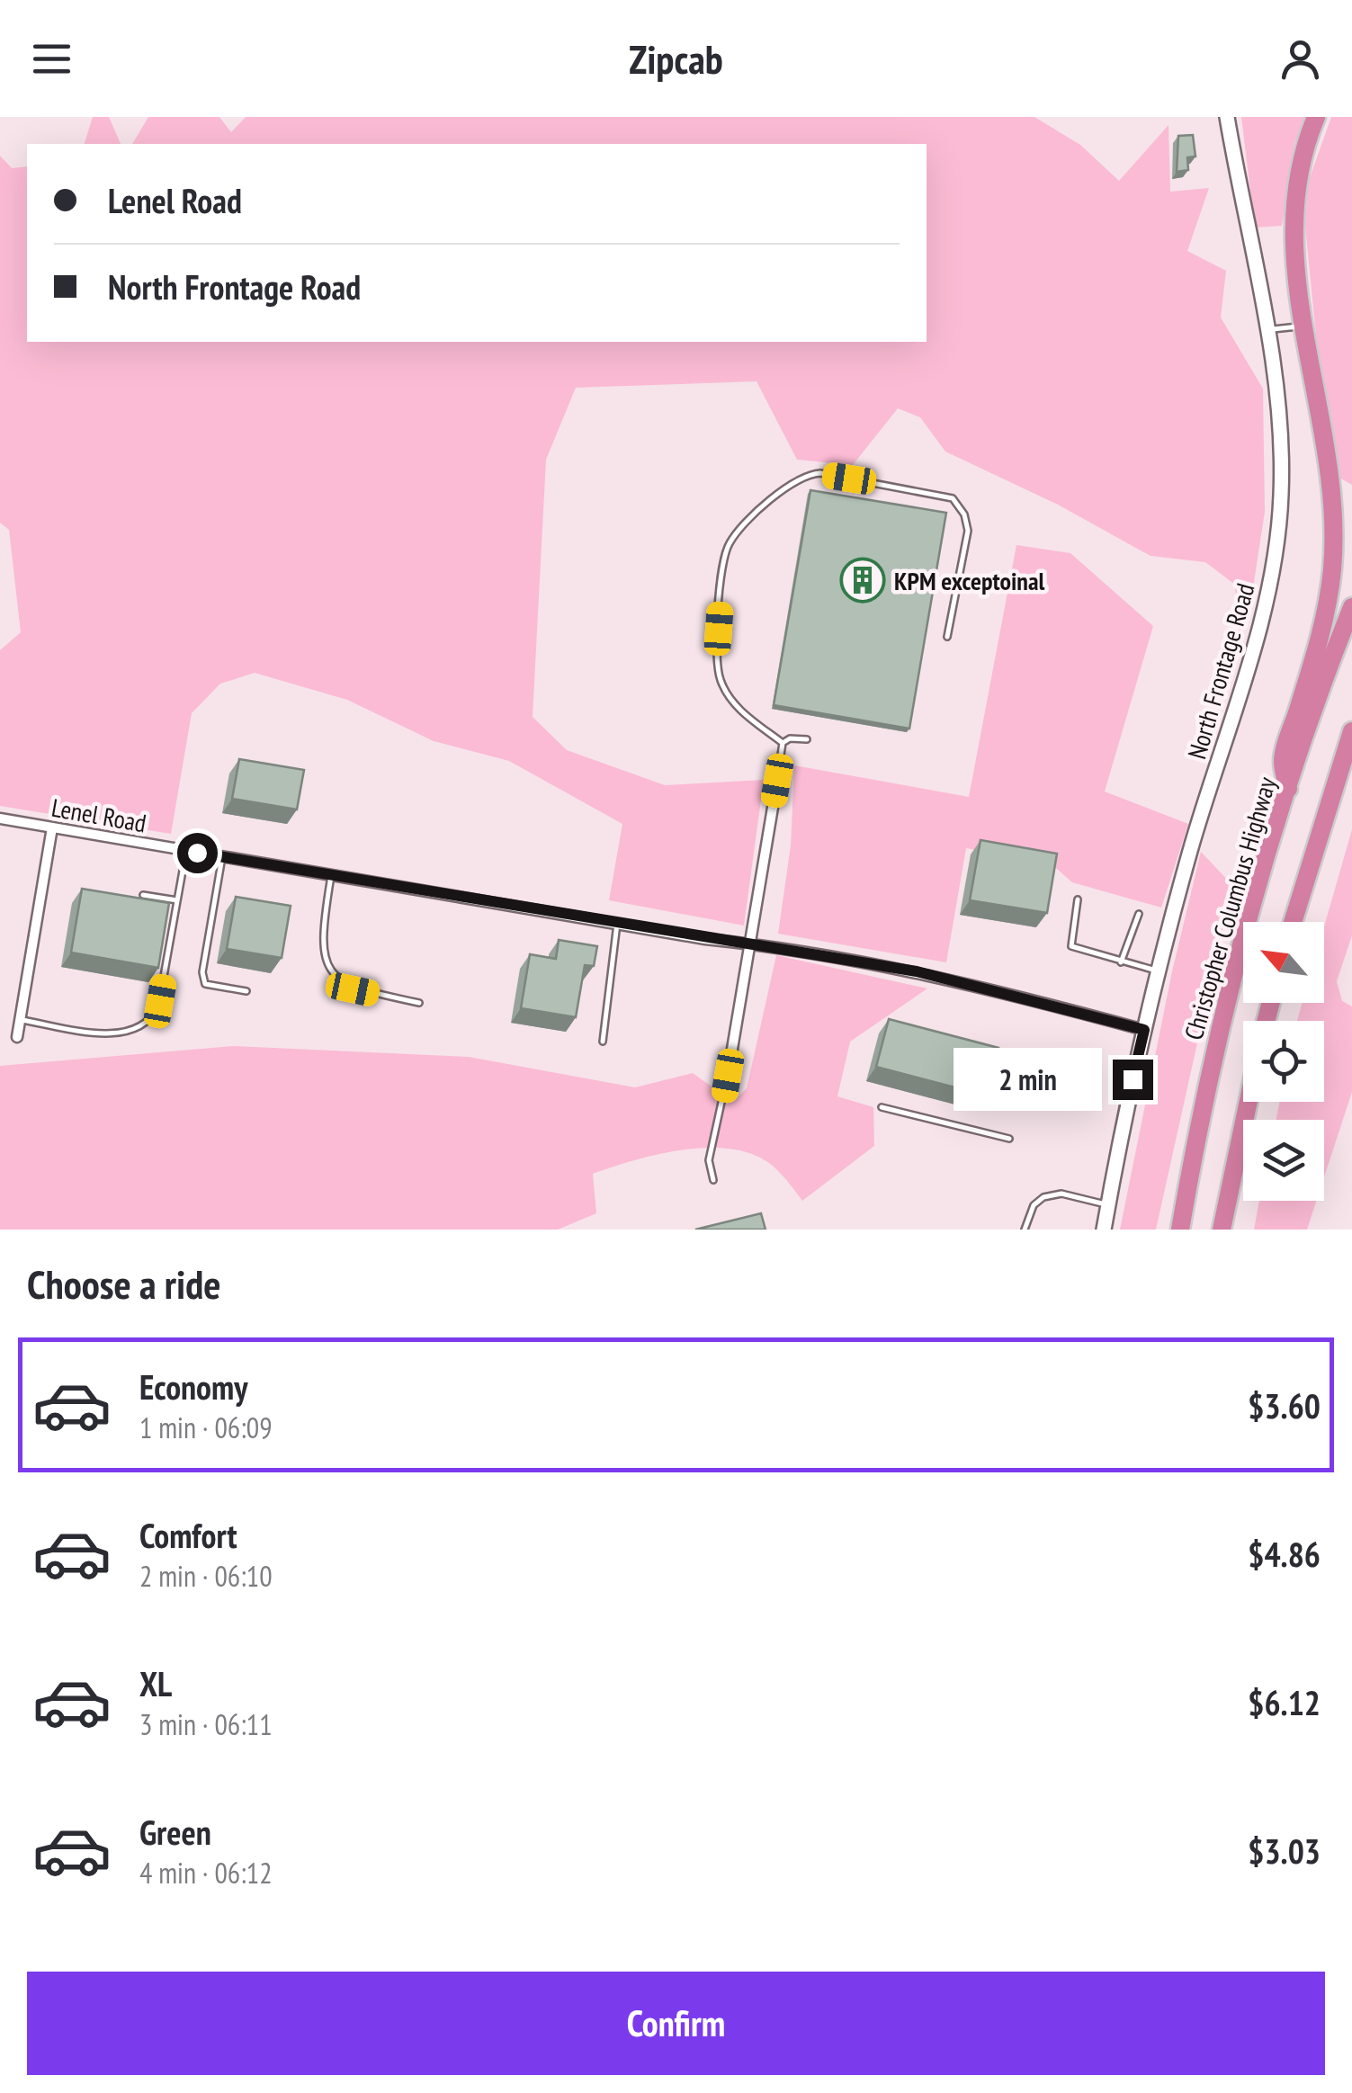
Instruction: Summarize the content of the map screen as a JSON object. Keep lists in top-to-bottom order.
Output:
{
  "streets": {
    "highway": ["Christopher Columbus Highway"],
    "main road": ["North Frontage Road"],
    "street": ["Lenel Road"]
  },
  "crossings": [
    ["North Frontage Road", "Lenel Road"]
  ],
  "places": {
    "building": ["KPM exceptoinal"]
  },
  "north": "top left",
  "page": {
    "header": "Zipcab",
    "banner": ["Lenel Road", "North Frontage Road"],
    "bubble": "2 min",
    "heading": "Choose a ride",
    "list": [
      {
        "name": "Economy",
        "note": "1 min · 06:09",
        "value": "$3.60"
      },
      {
        "name": "Comfort",
        "note": "2 min · 06:10",
        "value": "$4.86"
      },
      {
        "name": "XL",
        "note": "3 min · 06:11",
        "value": "$6.12"
      },
      {
        "name": "Green",
        "note": "4 min · 06:12",
        "value": "$3.03"
      }
    ],
    "buttons": "Confirm"
  }
}
